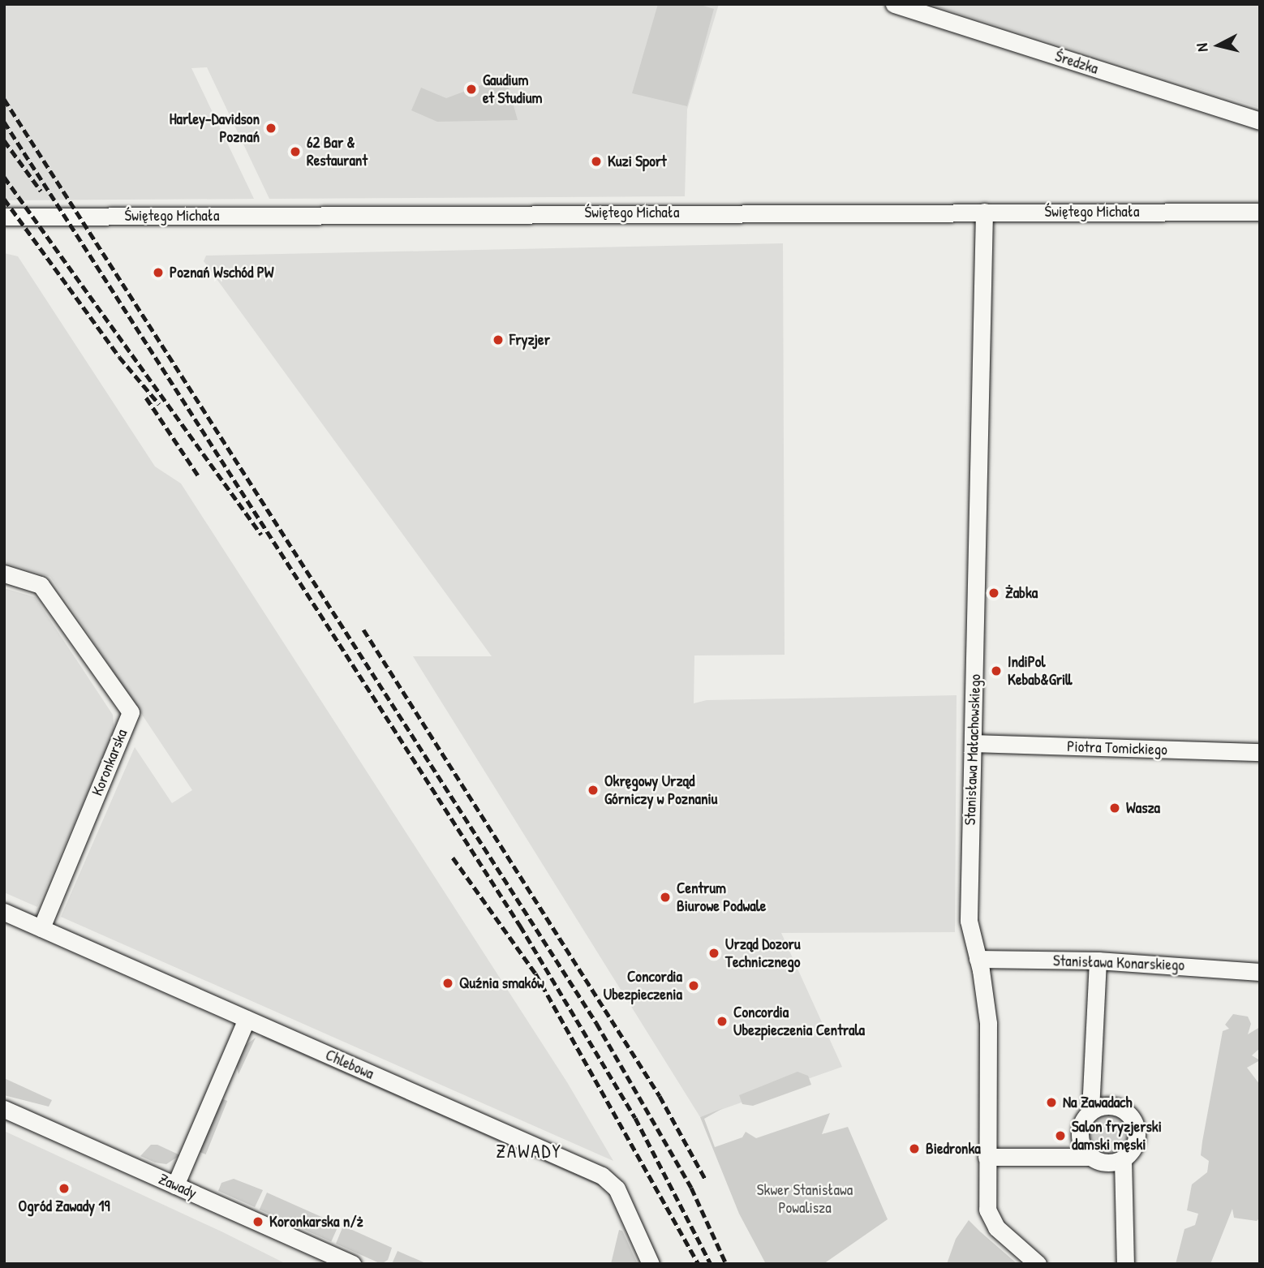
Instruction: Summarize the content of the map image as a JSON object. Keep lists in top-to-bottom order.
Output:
{
  "streets": {
    "street": [
      "Średzka",
      "Świętego Michała",
      "Piotra Tomickiego",
      "Stanisława Małachowskiego",
      "Koronkarska",
      "Stanisława Konarskiego",
      "Chlebowa",
      "Zawady"
    ]
  },
  "crossings": [
    ["Świętego Michała", "Stanisława Małachowskiego"],
    ["Piotra Tomickiego", "Stanisława Małachowskiego"],
    ["Stanisława Małachowskiego", "Stanisława Konarskiego"],
    ["Koronkarska", "Chlebowa"]
  ],
  "districts": ["ZAWADY"],
  "parks": ["Skwer Stanisława Powalisza"],
  "places": [
    "Gaudium et Studium",
    "Harley-Davidson Poznań",
    "62 Bar & Restaurant",
    "Kuzi Sport",
    "Poznań Wschód PW",
    "Fryzjer",
    "Żabka",
    "IndiPol Kebab&Grill",
    "Okręgowy Urząd Górniczy w Poznaniu",
    "Wasza",
    "Centrum Biurowe Podwale",
    "Urząd Dozoru Technicznego",
    "Quźnia smaków",
    "Concordia Ubezpieczenia",
    "Concordia Ubezpieczenia Centrala",
    "Na Zawadach",
    "Salon fryzjerski damski męski",
    "Biedronka",
    "Ogród Zawady 19",
    "Koronkarska n/ż"
  ],
  "north": "left"
}
